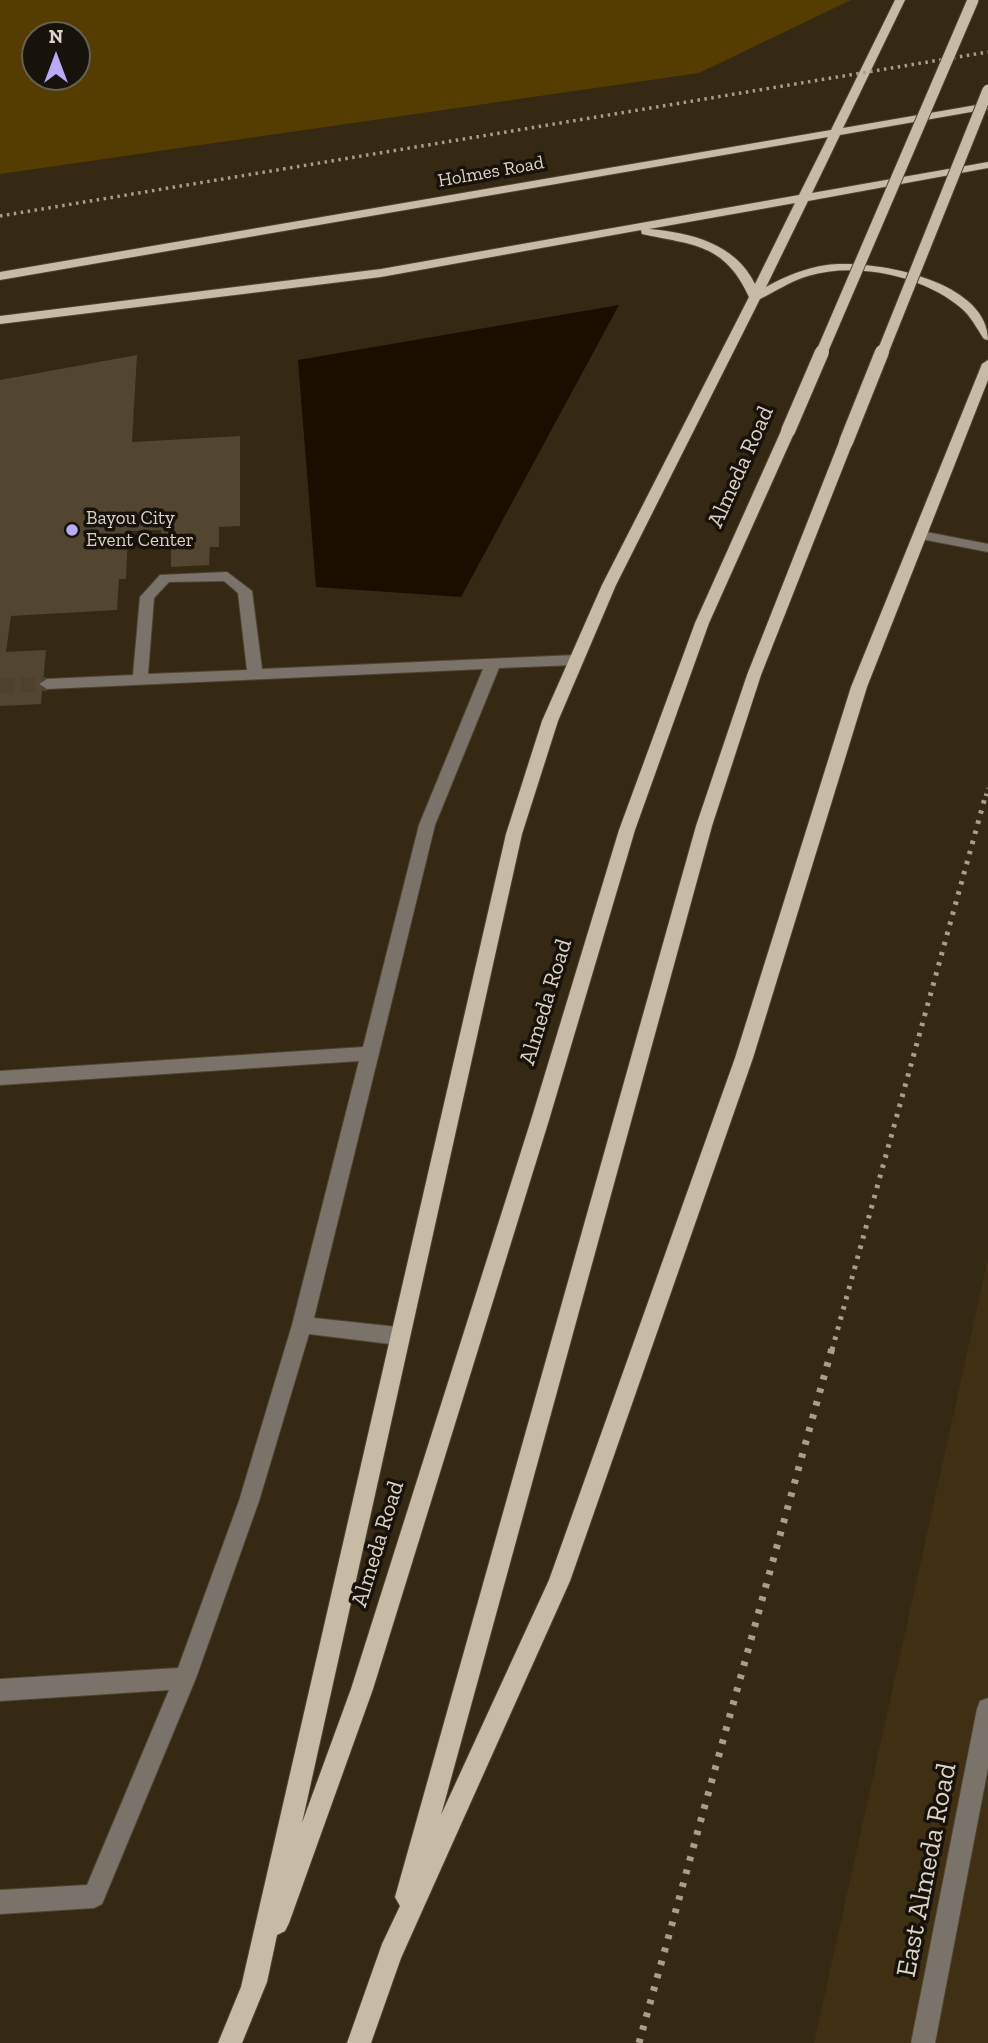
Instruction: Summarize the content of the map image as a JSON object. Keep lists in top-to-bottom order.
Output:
{
  "streets": {
    "main road": ["Holmes Road", "Almeda Road"],
    "street": ["East Almeda Road"]
  },
  "places": ["Bayou City Event Center"],
  "north": "top"
}
